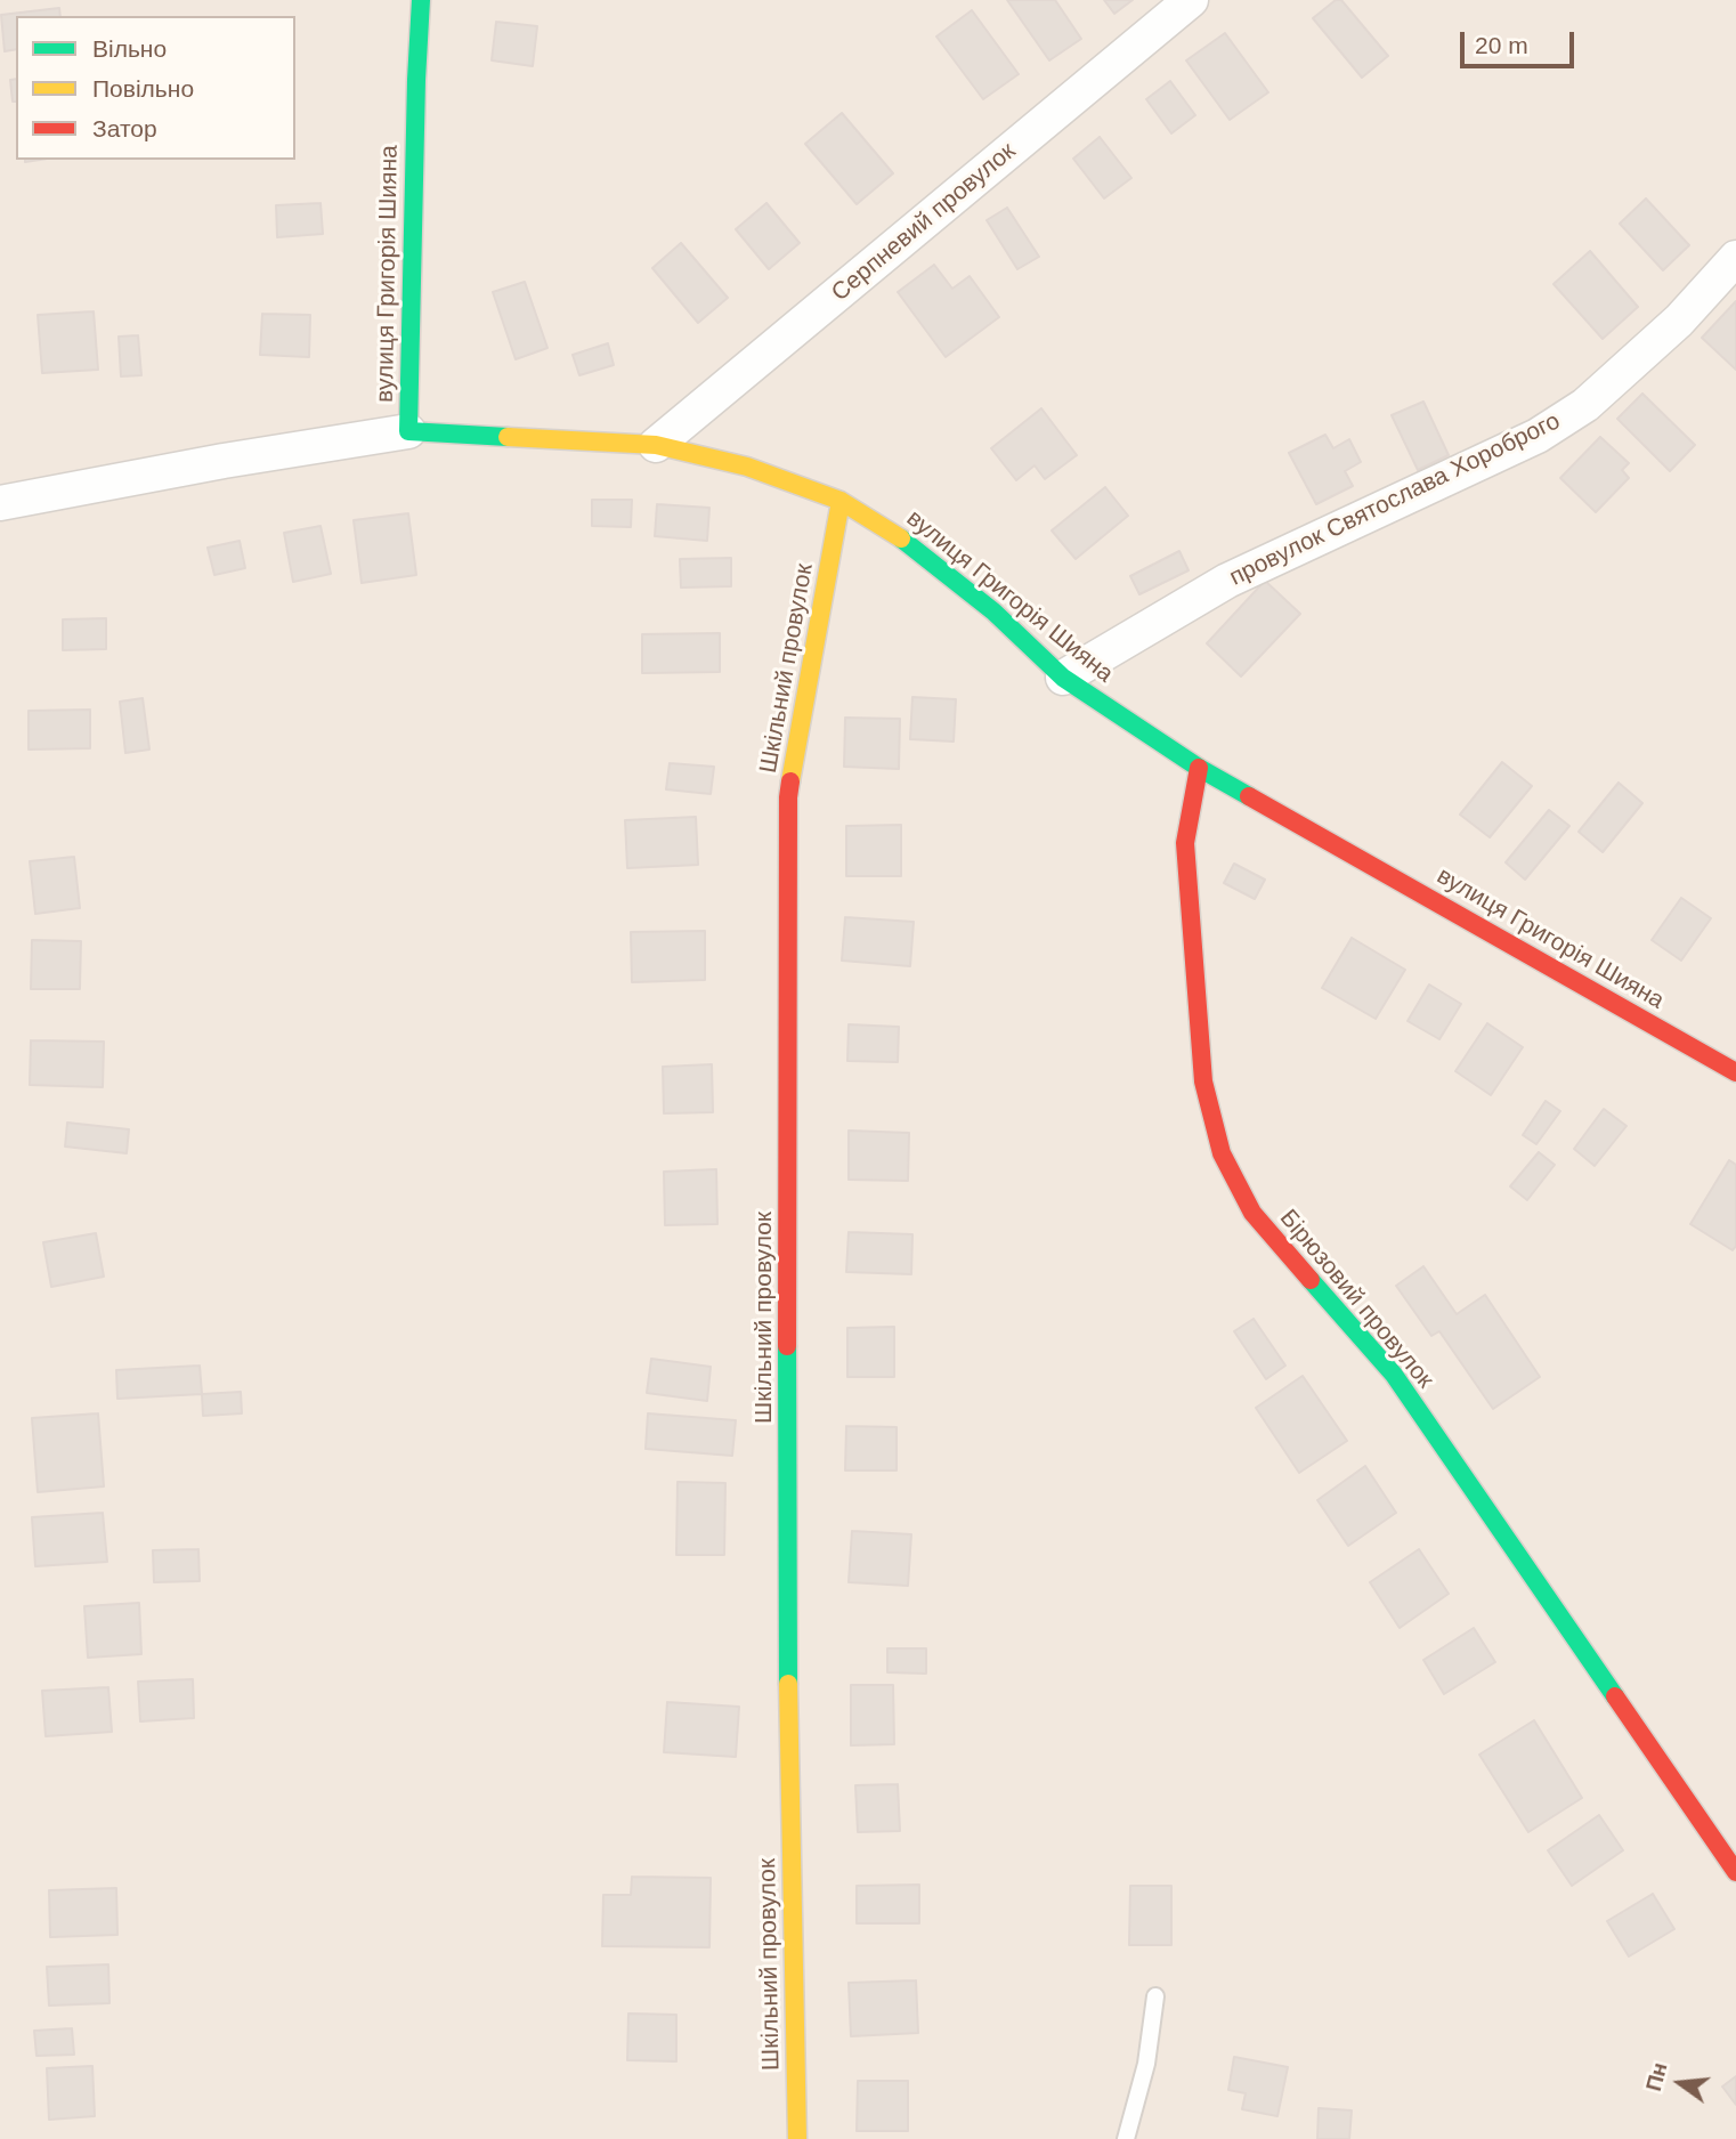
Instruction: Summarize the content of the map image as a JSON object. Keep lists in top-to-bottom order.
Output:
{
  "streets": {
    "street": [
      "Серпневий провулок",
      "вулиця Григорія Шияна",
      "провулок Святослава Хороброго",
      "Шкільний провулок",
      "Бірюзовий провулок"
    ]
  },
  "crossings": [
    ["Серпневий провулок", "вулиця Григорія Шияна"],
    ["вулиця Григорія Шияна", "провулок Святослава Хороброго"],
    ["вулиця Григорія Шияна", "Шкільний провулок"],
    ["вулиця Григорія Шияна", "Бірюзовий провулок"]
  ],
  "legend": ["Вільно", "Повільно", "Затор"],
  "scale_bar": "20 m",
  "north": "left"
}
